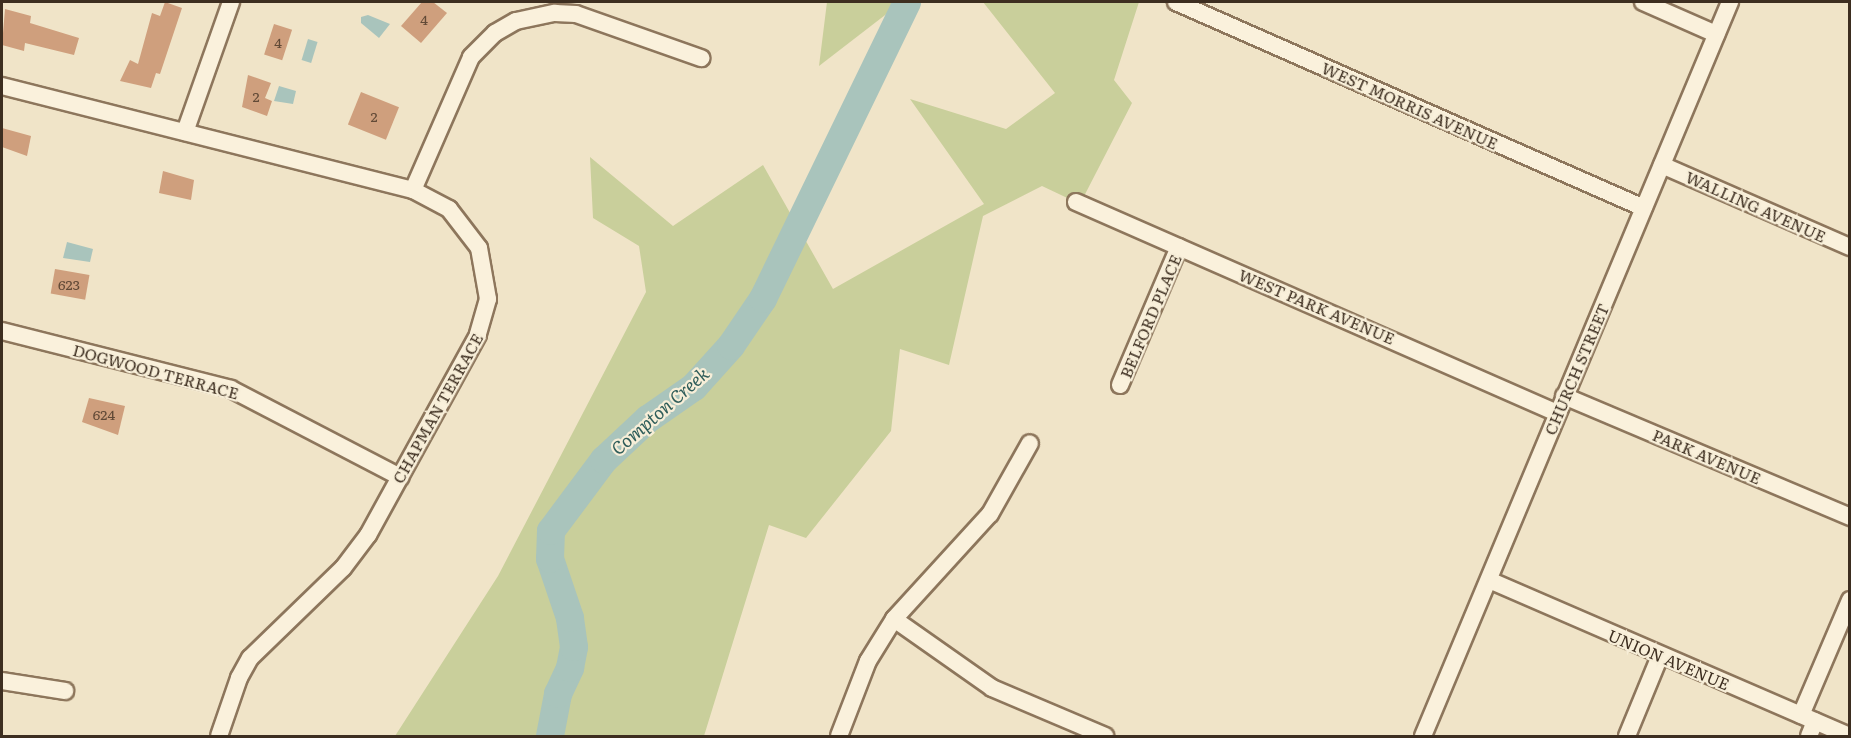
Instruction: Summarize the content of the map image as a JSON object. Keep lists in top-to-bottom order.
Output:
{
  "streets": {
    "street": [
      "WEST MORRIS AVENUE",
      "WALLING AVENUE",
      "WEST PARK AVENUE",
      "BELFORD PLACE",
      "CHURCH STREET",
      "DOGWOOD TERRACE",
      "CHAPMAN TERRACE",
      "PARK AVENUE",
      "UNION AVENUE"
    ]
  },
  "crossings": [
    ["WEST MORRIS AVENUE", "CHURCH STREET"],
    ["WALLING AVENUE", "CHURCH STREET"],
    ["WEST PARK AVENUE", "BELFORD PLACE"],
    ["WEST PARK AVENUE", "CHURCH STREET"],
    ["CHURCH STREET", "PARK AVENUE"],
    ["CHURCH STREET", "UNION AVENUE"],
    ["DOGWOOD TERRACE", "CHAPMAN TERRACE"]
  ],
  "water": ["Compton Creek"],
  "house_numbers": [
    "4",
    "4",
    "2",
    "2",
    "623",
    "624"
  ]
}
